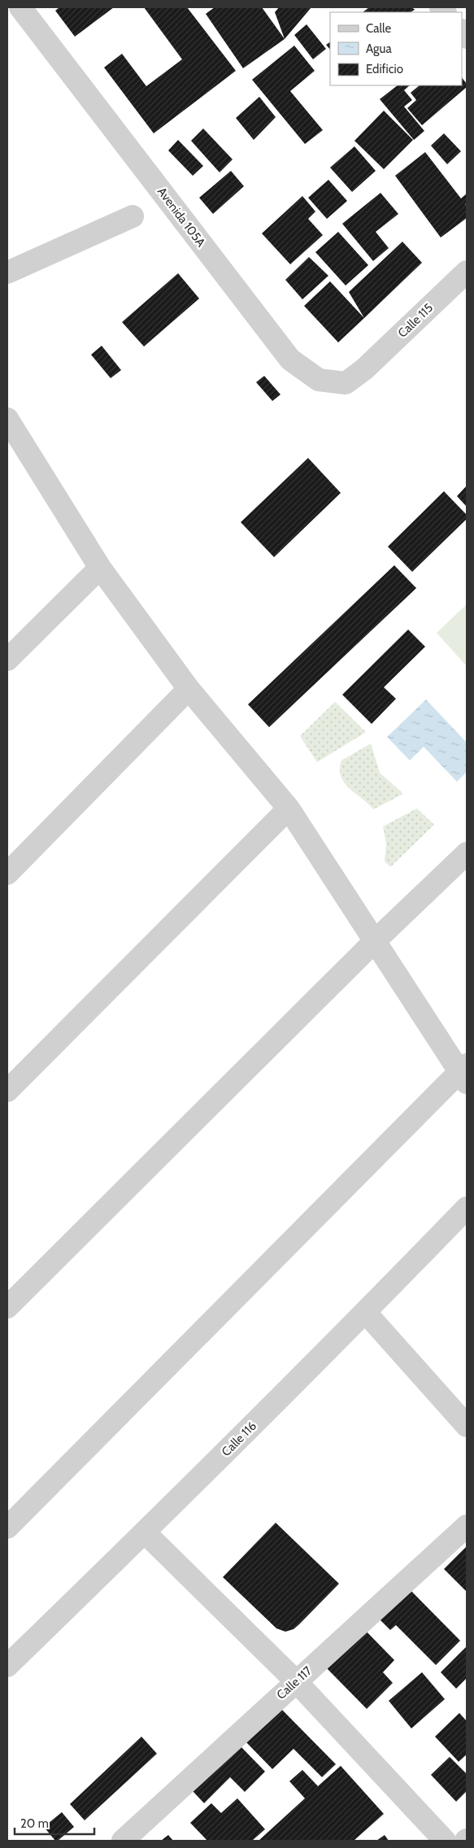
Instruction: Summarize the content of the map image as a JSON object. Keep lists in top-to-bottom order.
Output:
{
  "streets": {
    "street": [
      "Avenida 105A",
      "Calle 115",
      "Calle 116",
      "Calle 117"
    ]
  },
  "crossings": [
    ["Avenida 105A", "Calle 115"]
  ],
  "legend": ["Calle", "Agua", "Edificio"],
  "scale_bar": "20 m"
}
